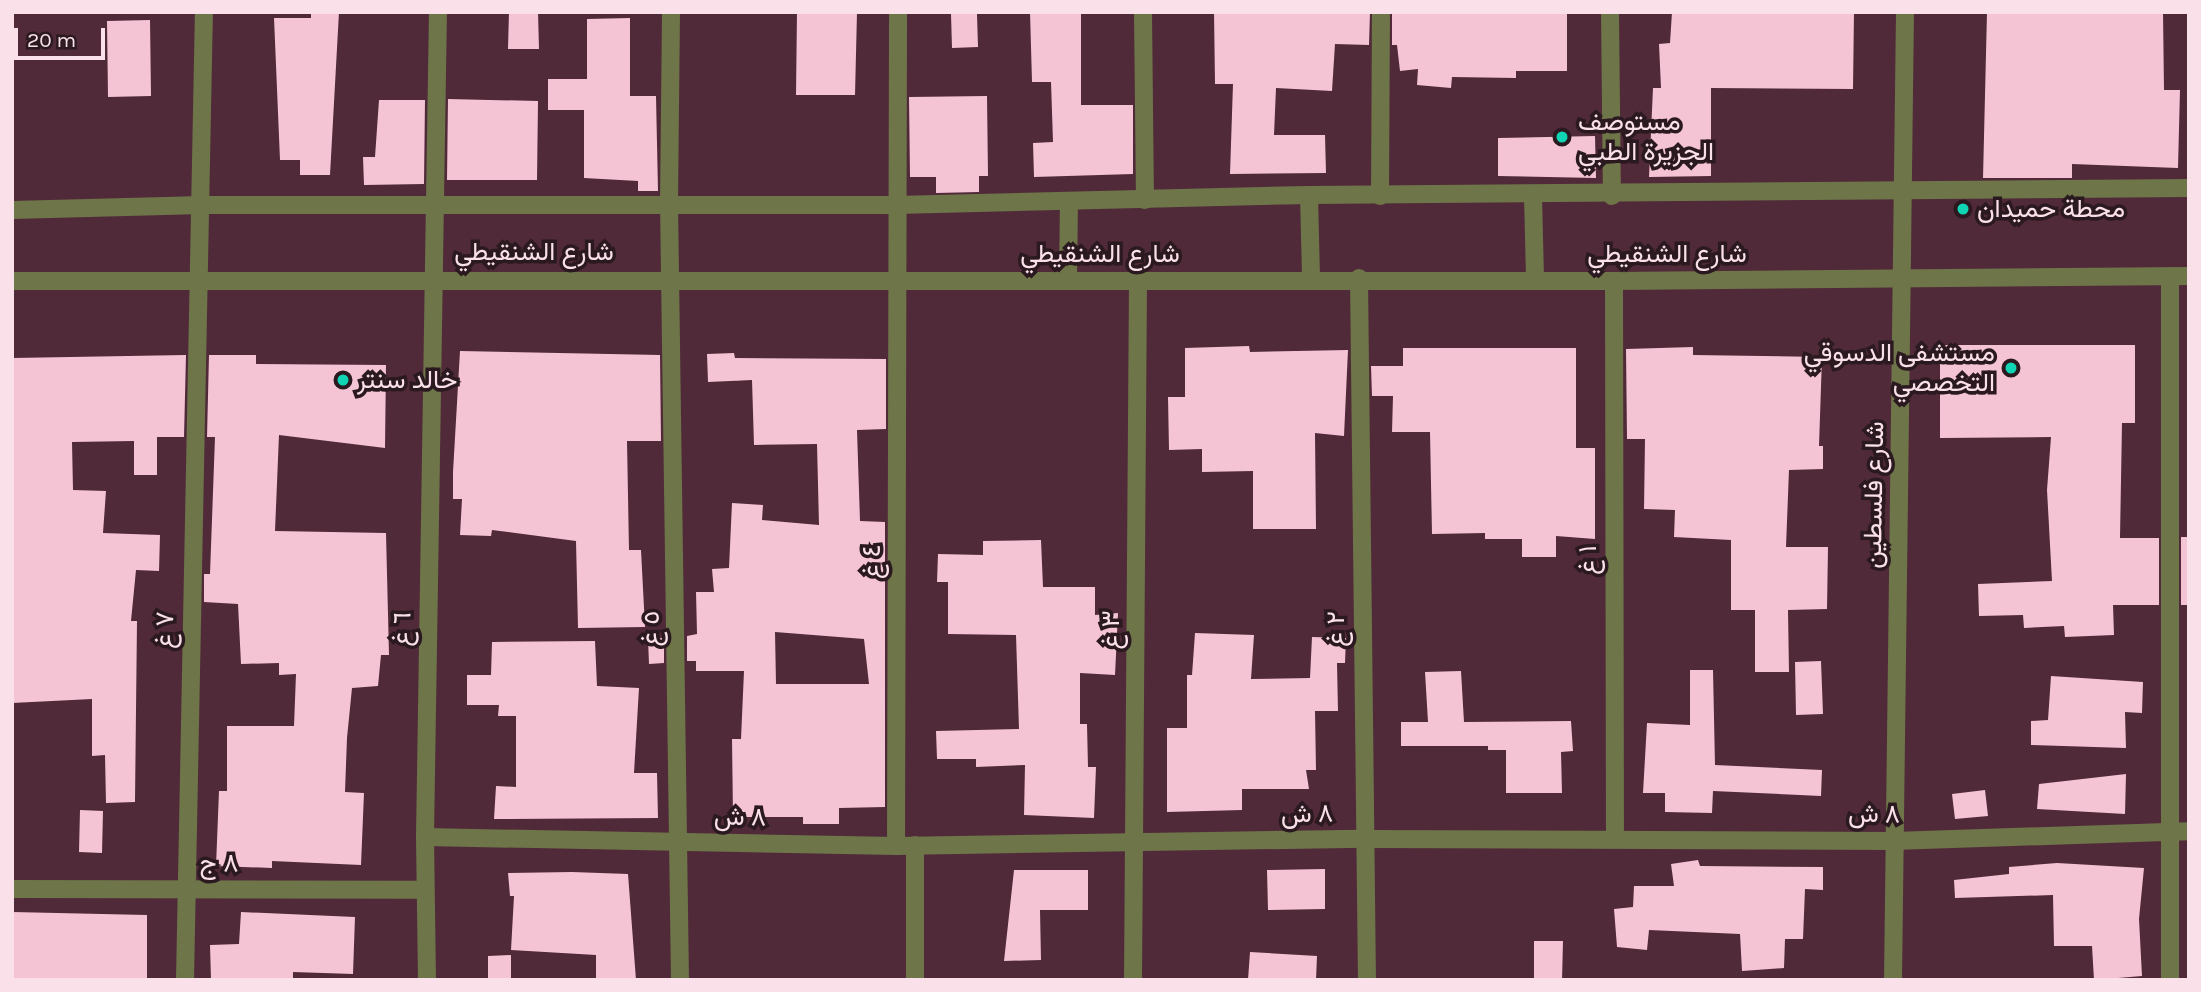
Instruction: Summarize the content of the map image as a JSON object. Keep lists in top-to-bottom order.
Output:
{
  "streets": {
    "street": [
      "شارع الشنقيطي",
      "شارع فلسطين",
      "١ غ",
      "٤ غ",
      "٦ غ",
      "٥ غ",
      "٢ غ",
      "٧ غ",
      "٣ غ",
      "٨ ش",
      "٨ ج"
    ]
  },
  "crossings": [
    ["شارع الشنقيطي", "شارع فلسطين"],
    ["شارع الشنقيطي", "١ غ"],
    ["شارع الشنقيطي", "٤ غ"],
    ["شارع الشنقيطي", "٦ غ"],
    ["شارع الشنقيطي", "٥ غ"],
    ["شارع الشنقيطي", "٢ غ"],
    ["شارع الشنقيطي", "٧ غ"],
    ["شارع الشنقيطي", "٣ غ"],
    ["شارع فلسطين", "٨ ش"],
    ["١ غ", "٨ ش"],
    ["٤ غ", "٨ ش"],
    ["٦ غ", "٨ ش"],
    ["٦ غ", "٨ ج"],
    ["٥ غ", "٨ ش"],
    ["٢ غ", "٨ ش"],
    ["٧ غ", "٨ ج"],
    ["٣ غ", "٨ ش"]
  ],
  "places": [
    "مستوصف الجزيرة الطبي",
    "محطة حميدان",
    "مستشفى الدسوقي التخصصي",
    "خالد سنتر"
  ],
  "scale_bar": "20 m"
}
